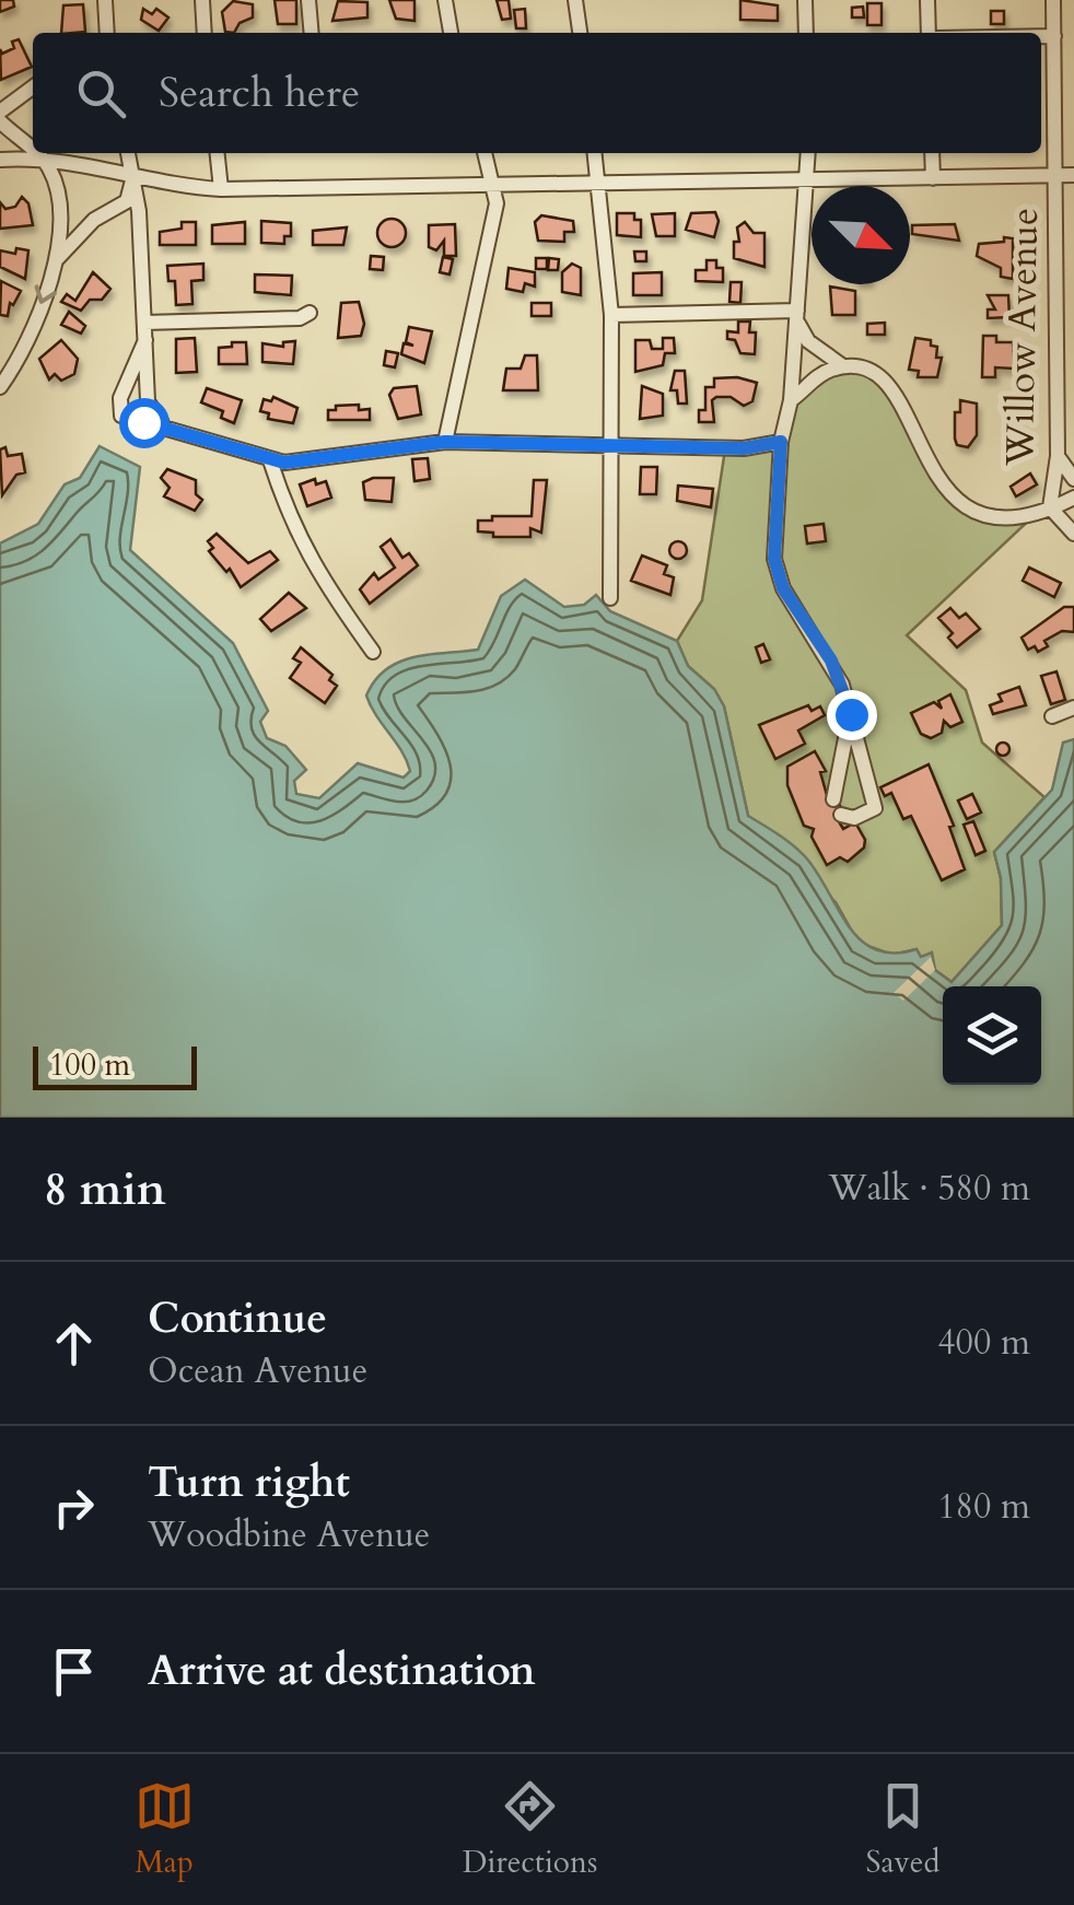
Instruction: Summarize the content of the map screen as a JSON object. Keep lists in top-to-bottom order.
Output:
{
  "streets": {
    "street": ["Willow Avenue"]
  },
  "scale_bar": "100 m",
  "north": "bottom right",
  "page": {
    "search": "Search here",
    "scale": "100 m",
    "heading": ["8 min", "Walk · 580 m"],
    "list": [
      ["Continue", "Ocean Avenue", "400 m"],
      ["Turn right", "Woodbine Avenue", "180 m"],
      "Arrive at destination"
    ],
    "nav": ["Map", "Directions", "Saved"]
  }
}
